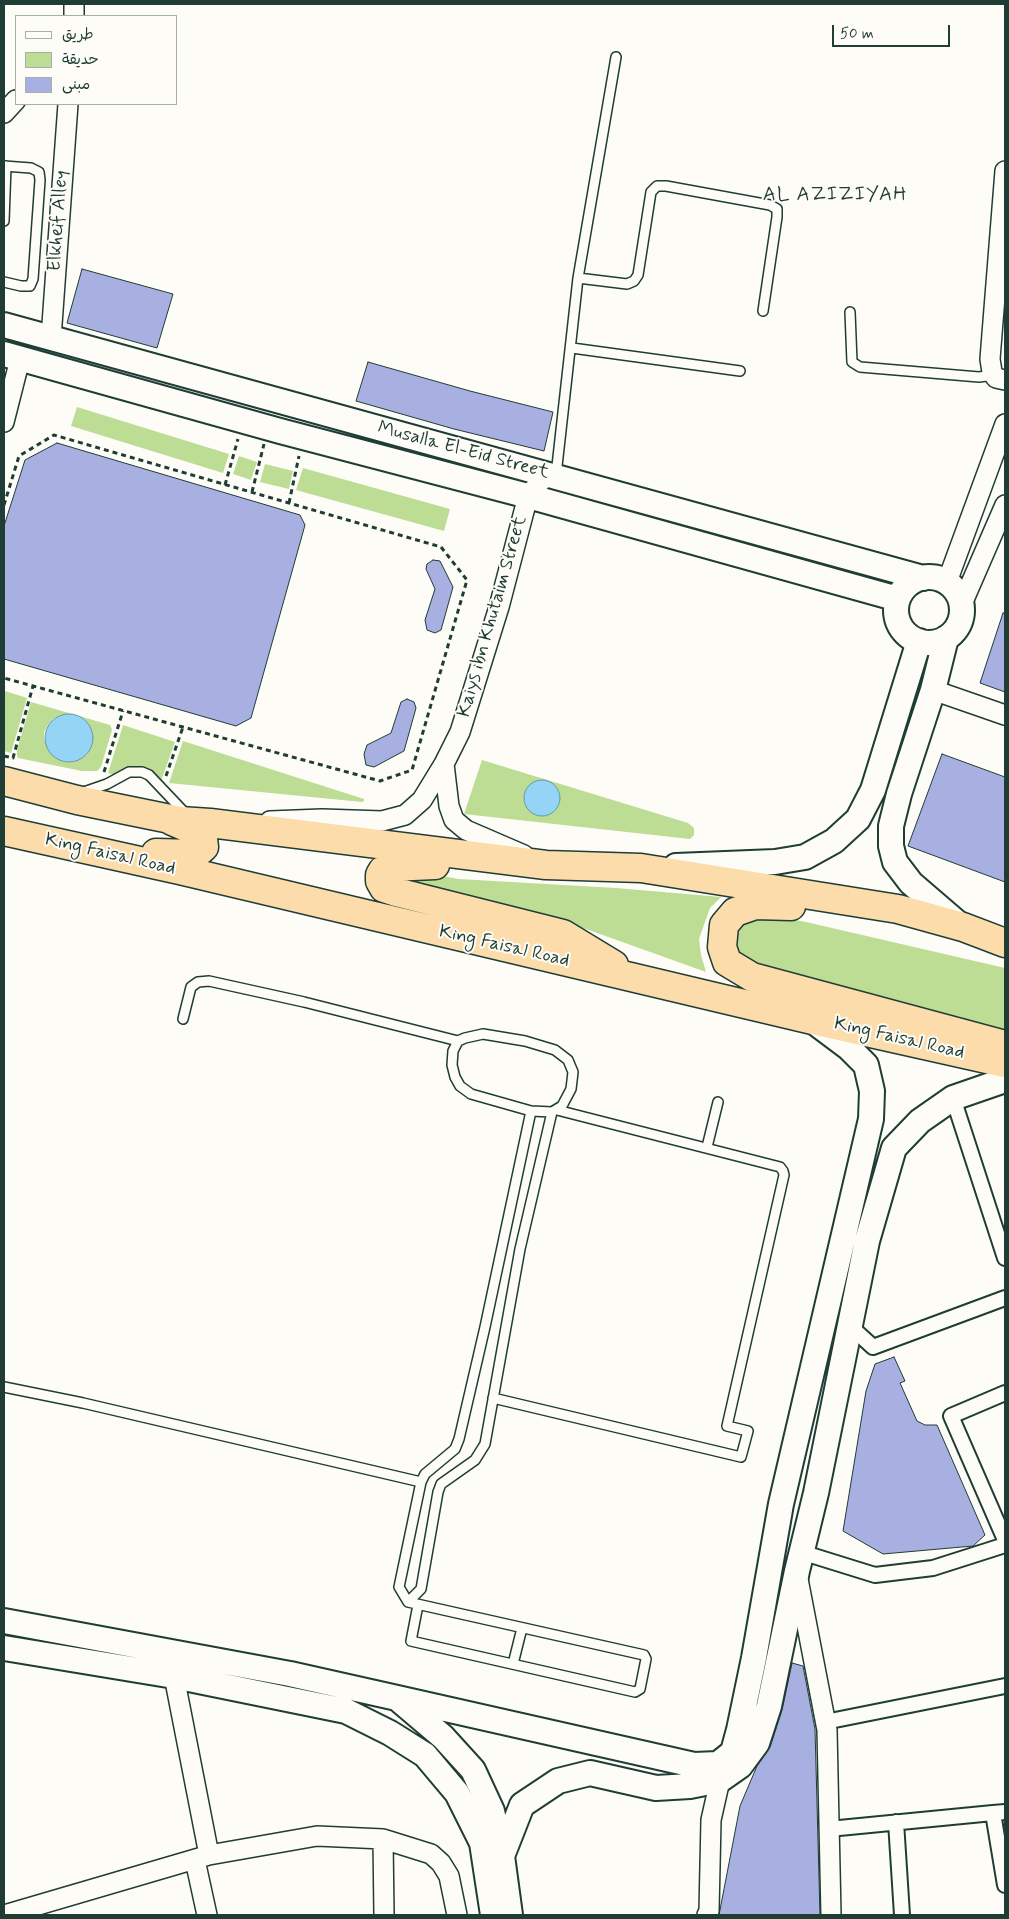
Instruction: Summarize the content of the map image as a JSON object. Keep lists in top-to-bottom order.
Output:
{
  "streets": {
    "highway": ["King Faisal Road"],
    "street": ["Elkheif Alley", "Musalla El-Eid Street", "Kaiys ibn Khutaim Street"]
  },
  "crossings": [
    ["Elkheif Alley", "Musalla El-Eid Street"],
    ["Musalla El-Eid Street", "Kaiys ibn Khutaim Street"]
  ],
  "districts": ["AL AZIZIYAH"],
  "legend": ["طريق", "حديقة", "مبنى"],
  "scale_bar": "50 m"
}
